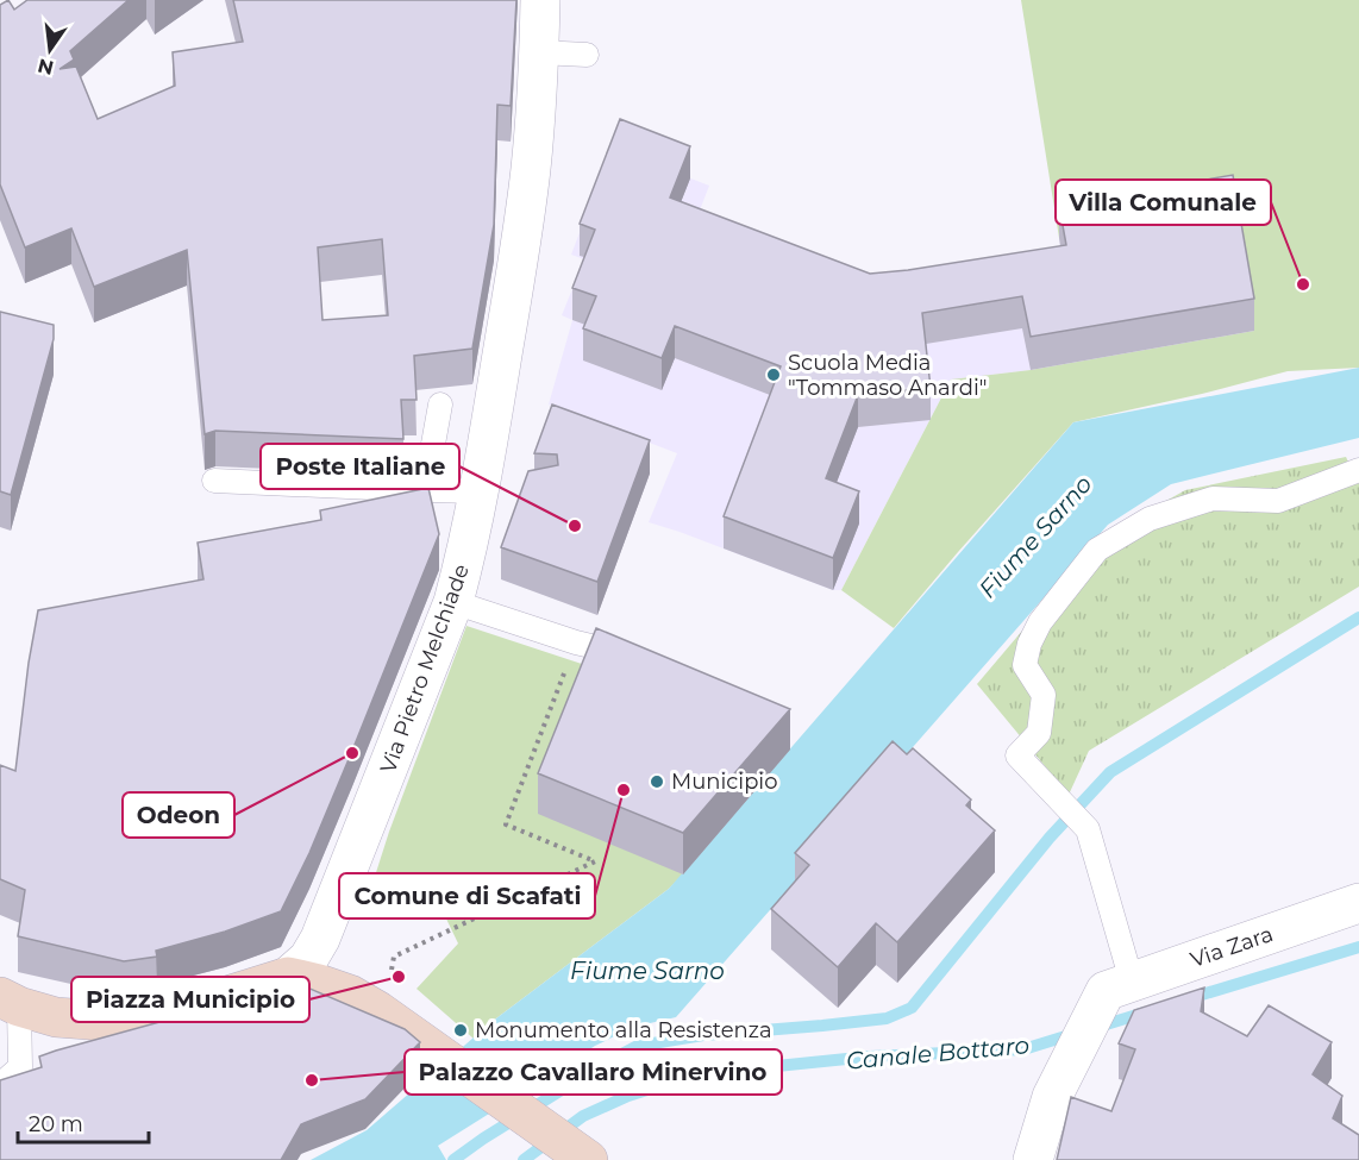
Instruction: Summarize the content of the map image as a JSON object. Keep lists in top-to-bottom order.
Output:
{
  "streets": {
    "street": ["Via Pietro Melchiade", "Via Zara"]
  },
  "water": ["Fiume Sarno", "Canale Bottaro"],
  "places": [
    "Villa Comunale",
    "Scuola Media \"Tommaso Anardi\"",
    "Poste Italiane",
    "Odeon",
    "Municipio",
    "Comune di Scafati",
    "Piazza Municipio",
    "Monumento alla Resistenza",
    "Palazzo Cavallaro Minervino"
  ],
  "scale_bar": "20 m",
  "north": "bottom"
}
